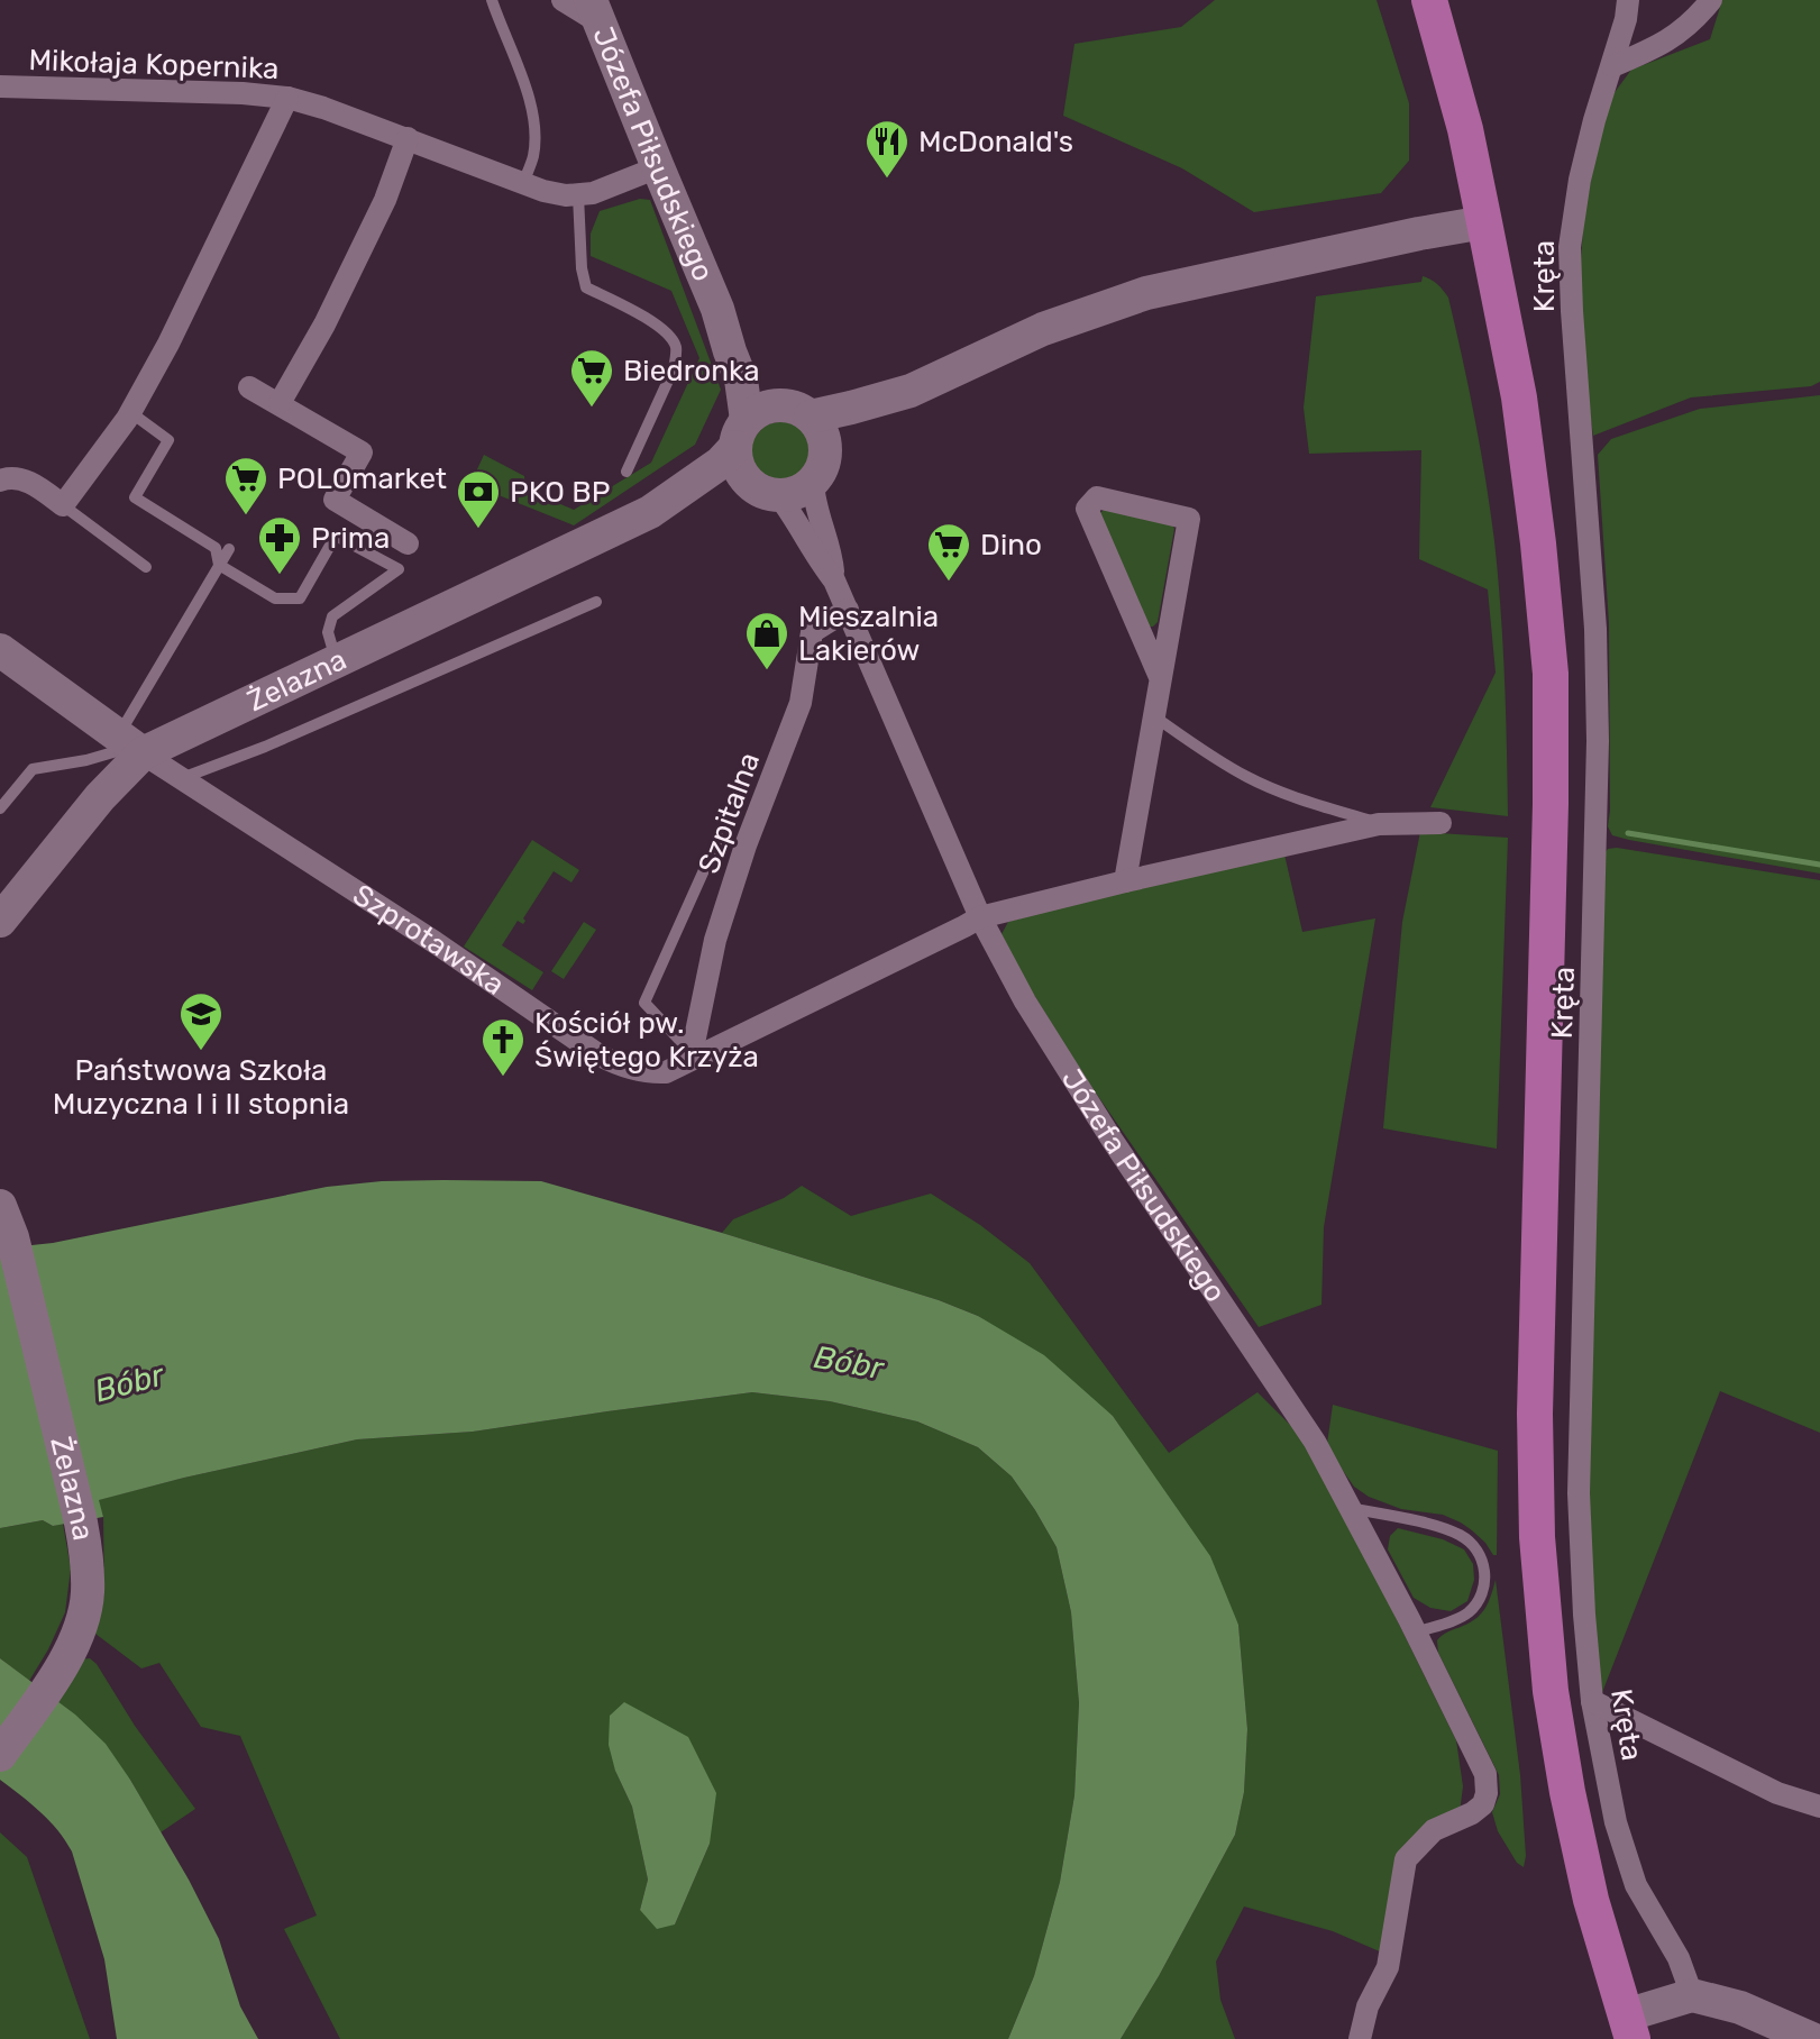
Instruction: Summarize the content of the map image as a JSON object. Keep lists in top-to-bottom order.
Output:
{
  "streets": {
    "street": [
      "Mikołaja Kopernika",
      "Józefa Piłsudskiego",
      "Kręta",
      "Żelazna",
      "Szpitalna",
      "Szprotawska"
    ]
  },
  "crossings": [
    ["Mikołaja Kopernika", "Józefa Piłsudskiego"],
    ["Józefa Piłsudskiego", "Szpitalna"],
    ["Józefa Piłsudskiego", "Szprotawska"],
    ["Żelazna", "Szprotawska"],
    ["Szpitalna", "Szprotawska"]
  ],
  "water": ["Bóbr"],
  "places": {
    "restaurant": ["McDonald's"],
    "supermarket": ["Biedronka", "POLOmarket", "Dino"],
    "bank": ["PKO BP"],
    "pharmacy": ["Prima"],
    "shop": ["Mieszalnia Lakierów"],
    "school or university": ["Państwowa Szkoła Muzyczna I i II stopnia"],
    "church": ["Kościół pw. Świętego Krzyża"]
  }
}
